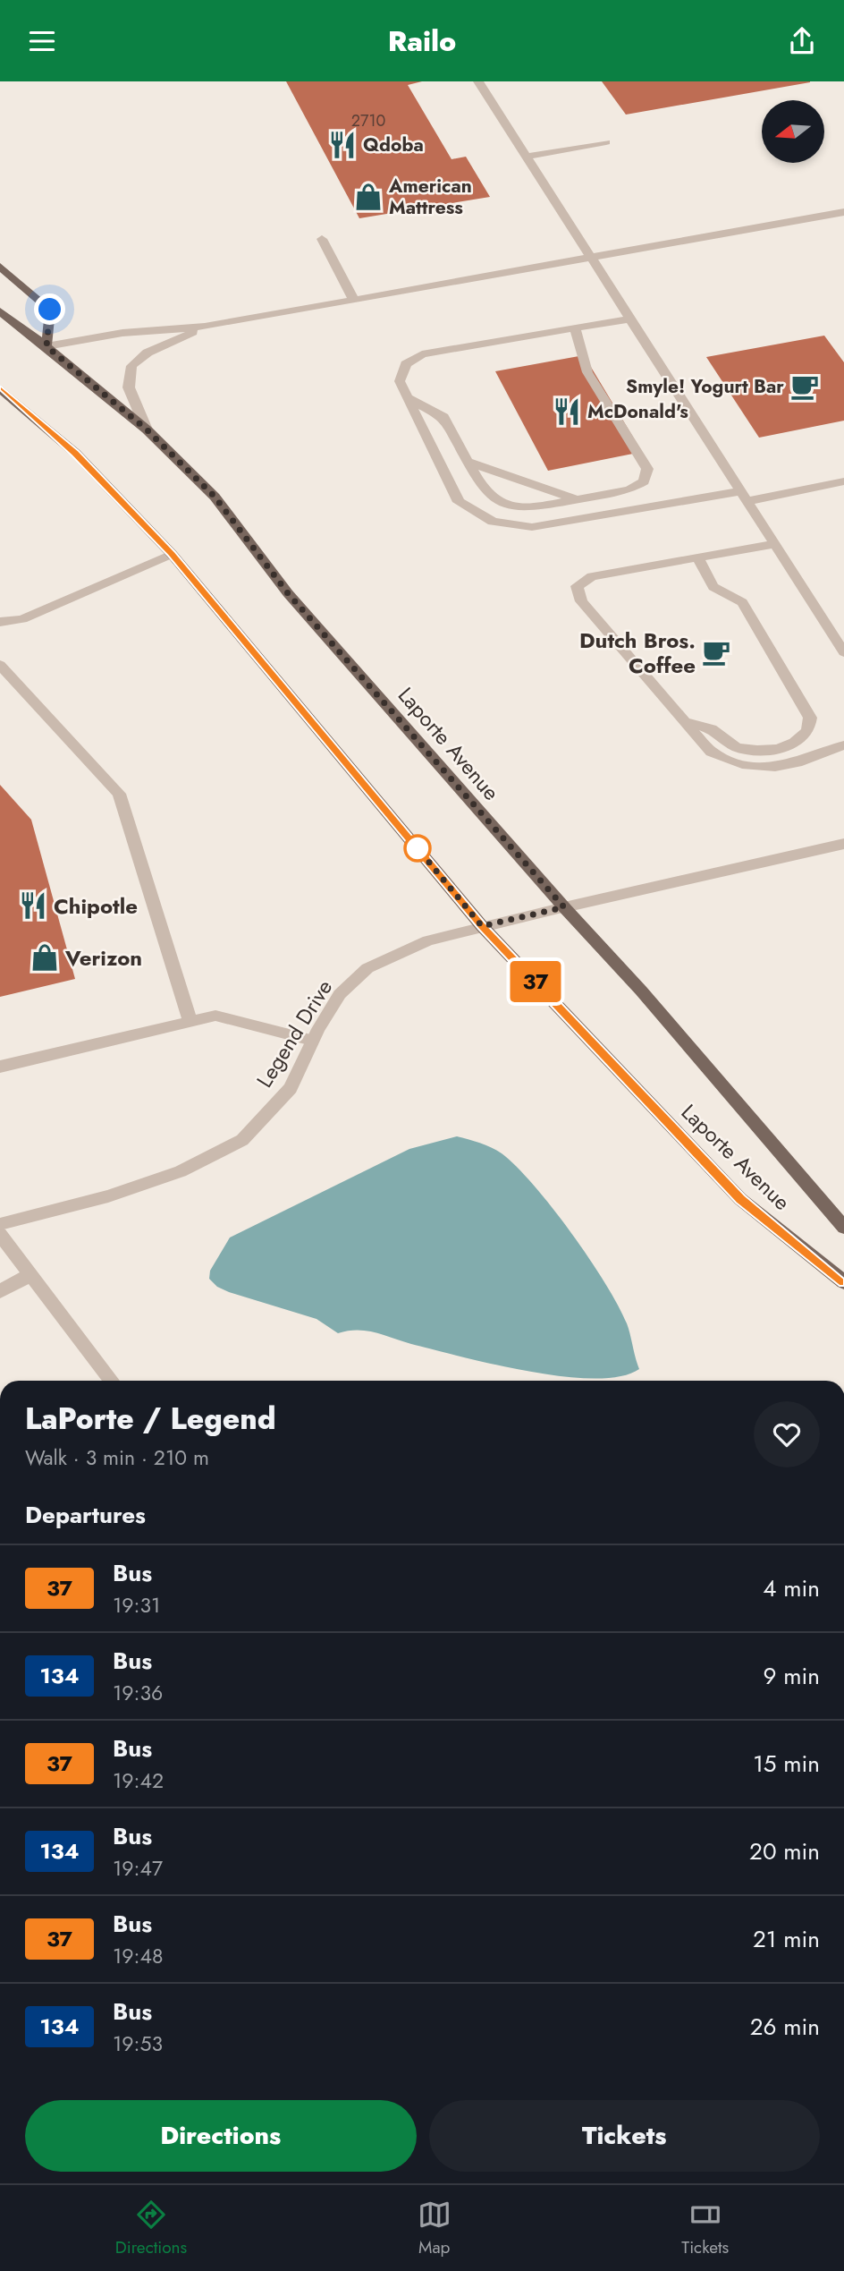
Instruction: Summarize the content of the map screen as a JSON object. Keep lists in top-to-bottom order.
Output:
{
  "streets": {
    "main road": ["Laporte Avenue"],
    "street": ["Legend Drive"]
  },
  "crossings": [
    ["Laporte Avenue", "Legend Drive"]
  ],
  "places": {
    "restaurant": ["Qdoba", "McDonald's", "Chipotle"],
    "shop": ["American Mattress", "Verizon"],
    "cafe": ["Smyle! Yogurt Bar", "Dutch Bros. Coffee"]
  },
  "lines": ["bus line 37"],
  "house_numbers": ["2710"],
  "north": "left",
  "page": {
    "header": "Railo",
    "on_map": "37",
    "heading": [
      ["LaPorte / Legend", "Walk · 3 min · 210 m"],
      "Departures"
    ],
    "list": [
      {
        "mark": "37",
        "name": "Bus",
        "note": "19:31",
        "value": "4 min"
      },
      {
        "mark": "134",
        "name": "Bus",
        "note": "19:36",
        "value": "9 min"
      },
      {
        "mark": "37",
        "name": "Bus",
        "note": "19:42",
        "value": "15 min"
      },
      {
        "mark": "134",
        "name": "Bus",
        "note": "19:47",
        "value": "20 min"
      },
      {
        "mark": "37",
        "name": "Bus",
        "note": "19:48",
        "value": "21 min"
      },
      {
        "mark": "134",
        "name": "Bus",
        "note": "19:53",
        "value": "26 min"
      }
    ],
    "buttons": ["Directions", "Tickets"],
    "tabs": ["Directions", "Map", "Tickets"]
  }
}
